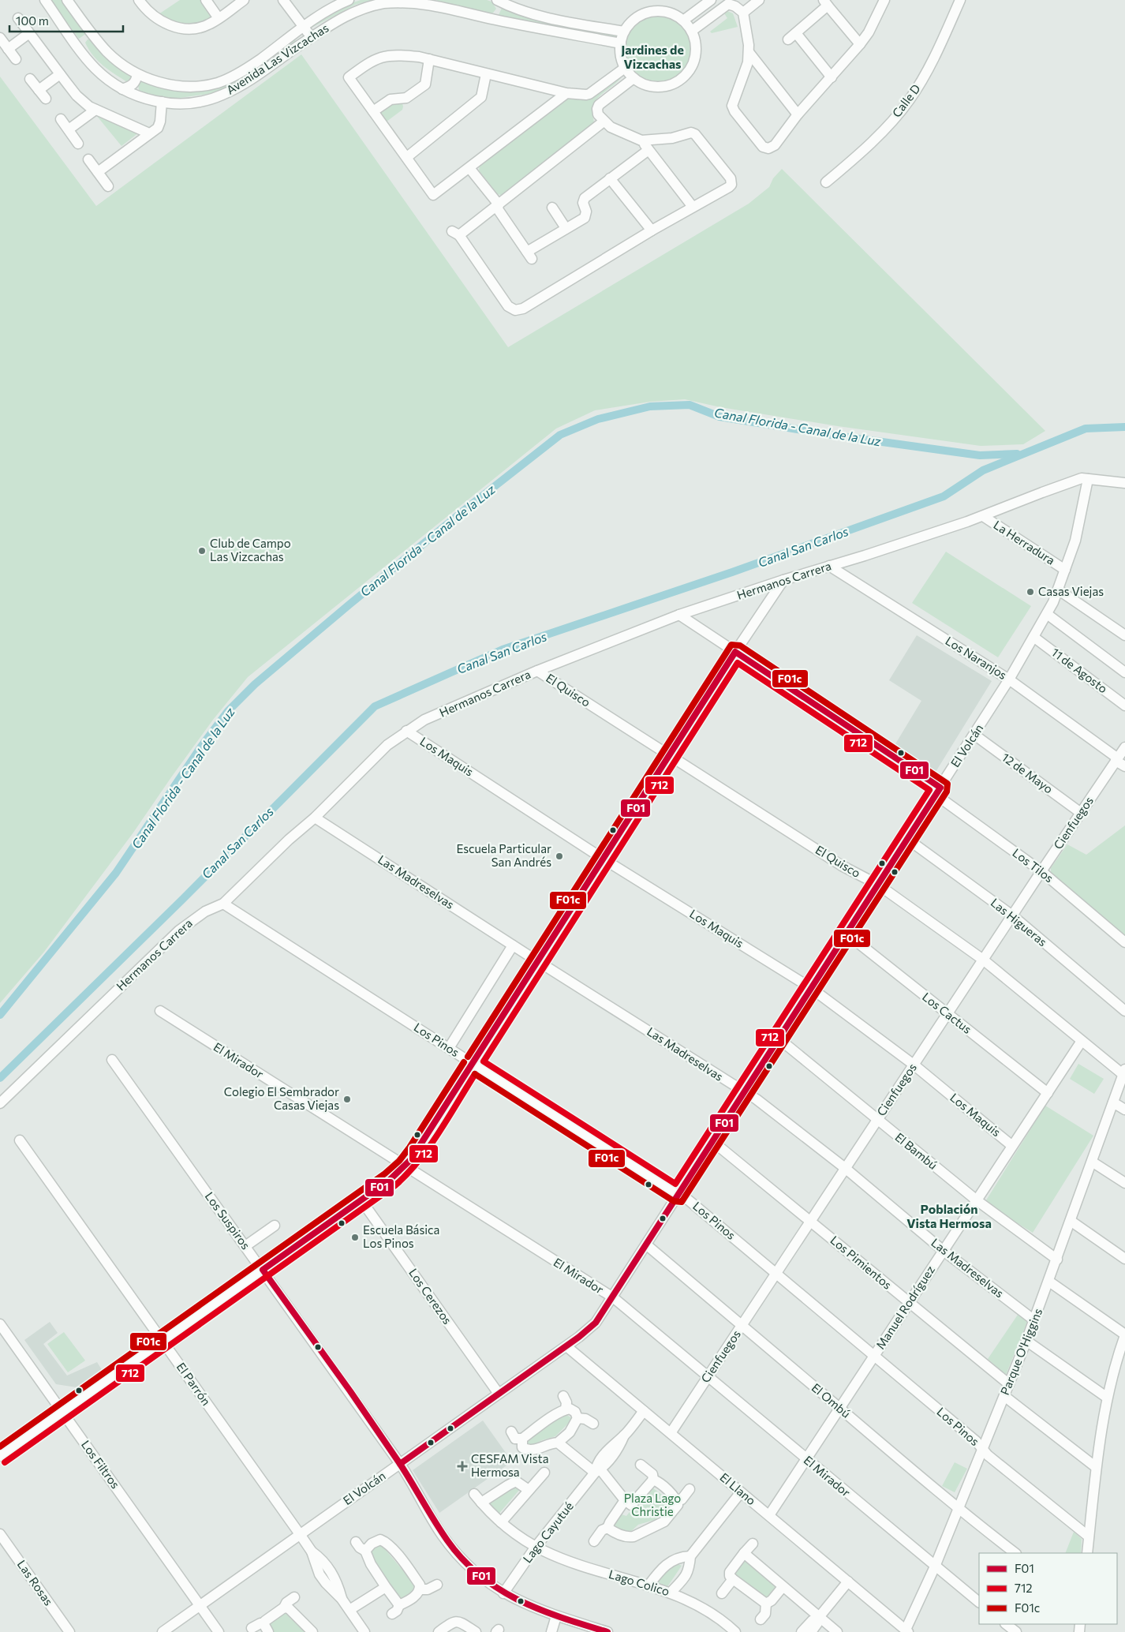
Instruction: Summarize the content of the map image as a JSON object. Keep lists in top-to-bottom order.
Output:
{
  "streets": {
    "street": [
      "Avenida Las Vizcachas",
      "Calle D",
      "La Herradura",
      "Hermanos Carrera",
      "Los Naranjos",
      "11 de Agosto",
      "El Quisco",
      "El Volcán",
      "Los Maquis",
      "12 de Mayo",
      "Cienfuegos",
      "Los Tilos",
      "Las Madreselvas",
      "Las Higueras",
      "Los Cactus",
      "Los Pinos",
      "El Mirador",
      "El Bambú",
      "Los Suspiros",
      "Los Pimientos",
      "Los Cerezos",
      "Manuel Rodríguez",
      "Parque O'Higgins",
      "El Parrón",
      "El Ombú",
      "Los Filtros",
      "El Llano",
      "Lago Cayutué",
      "Las Rosas",
      "Lago Colico"
    ]
  },
  "crossings": [
    ["La Herradura", "Hermanos Carrera"],
    ["La Herradura", "El Volcán"],
    ["Hermanos Carrera", "Los Naranjos"],
    ["Hermanos Carrera", "El Quisco"],
    ["Hermanos Carrera", "El Volcán"],
    ["Hermanos Carrera", "Los Maquis"],
    ["Hermanos Carrera", "Los Tilos"],
    ["Hermanos Carrera", "Las Madreselvas"],
    ["Hermanos Carrera", "Los Pinos"],
    ["Los Naranjos", "El Volcán"],
    ["Los Naranjos", "Cienfuegos"],
    ["11 de Agosto", "El Volcán"],
    ["El Quisco", "El Volcán"],
    ["El Quisco", "Cienfuegos"],
    ["El Quisco", "Manuel Rodríguez"],
    ["El Quisco", "Parque O'Higgins"],
    ["El Volcán", "Los Maquis"],
    ["El Volcán", "12 de Mayo"],
    ["El Volcán", "Los Tilos"],
    ["El Volcán", "Las Madreselvas"],
    ["El Volcán", "Las Higueras"],
    ["El Volcán", "Los Cactus"],
    ["El Volcán", "Los Pinos"],
    ["El Volcán", "El Mirador"],
    ["El Volcán", "El Bambú"],
    ["El Volcán", "Los Suspiros"],
    ["El Volcán", "Los Pimientos"],
    ["El Volcán", "Los Cerezos"],
    ["El Volcán", "El Parrón"],
    ["El Volcán", "El Ombú"],
    ["El Volcán", "Los Filtros"],
    ["El Volcán", "El Llano"],
    ["Los Maquis", "Cienfuegos"],
    ["Los Maquis", "Manuel Rodríguez"],
    ["12 de Mayo", "Cienfuegos"],
    ["Cienfuegos", "Los Tilos"],
    ["Cienfuegos", "Las Madreselvas"],
    ["Cienfuegos", "Las Higueras"],
    ["Cienfuegos", "Los Cactus"],
    ["Cienfuegos", "Los Pinos"],
    ["Cienfuegos", "El Mirador"],
    ["Cienfuegos", "El Bambú"],
    ["Cienfuegos", "Los Pimientos"],
    ["Cienfuegos", "El Ombú"],
    ["Cienfuegos", "El Llano"],
    ["Las Madreselvas", "Manuel Rodríguez"],
    ["Las Madreselvas", "Parque O'Higgins"],
    ["Los Cactus", "Manuel Rodríguez"],
    ["Los Pinos", "Manuel Rodríguez"],
    ["Los Pinos", "Parque O'Higgins"],
    ["El Mirador", "Manuel Rodríguez"],
    ["El Mirador", "Parque O'Higgins"],
    ["El Bambú", "Manuel Rodríguez"],
    ["El Bambú", "Parque O'Higgins"],
    ["Los Suspiros", "Lago Cayutué"],
    ["Los Pimientos", "Manuel Rodríguez"],
    ["Los Pimientos", "Parque O'Higgins"],
    ["Manuel Rodríguez", "El Ombú"],
    ["Manuel Rodríguez", "El Llano"],
    ["Parque O'Higgins", "El Ombú"],
    ["Parque O'Higgins", "El Llano"],
    ["El Llano", "Lago Cayutué"],
    ["Lago Cayutué", "Lago Colico"]
  ],
  "districts": ["Jardines de Vizcachas", "Población Vista Hermosa"],
  "water": ["Canal Florida - Canal de la Luz", "Canal San Carlos"],
  "parks": ["Plaza Lago Christie"],
  "places": {
    "other": [
      "Club de Campo Las Vizcachas",
      "Casas Viejas",
      "Escuela Particular San Andrés",
      "Colegio El Sembrador Casas Viejas",
      "Escuela Básica Los Pinos"
    ],
    "health": ["CESFAM Vista Hermosa"]
  },
  "lines": ["transit line F01c", "transit line F01", "transit line 712"],
  "legend": ["F01", "712", "F01c"],
  "scale_bar": "100 m"
}
